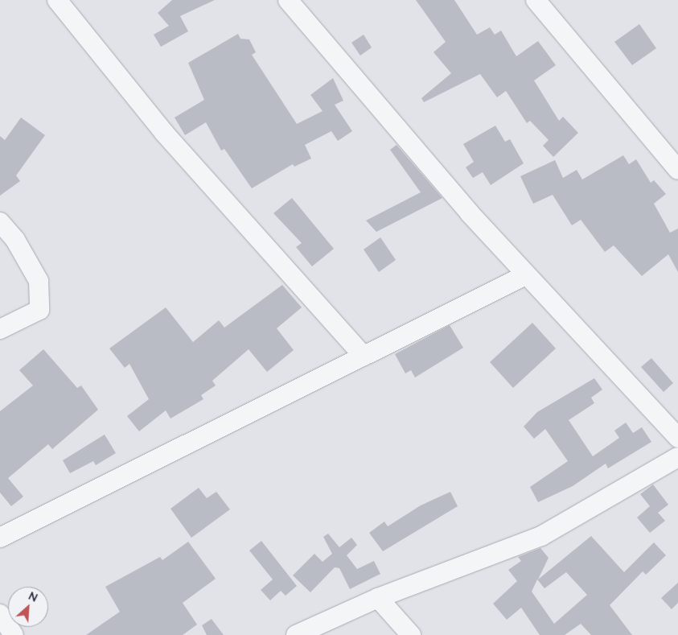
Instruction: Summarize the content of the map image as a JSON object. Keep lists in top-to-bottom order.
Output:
{
  "north": "top right"
}
